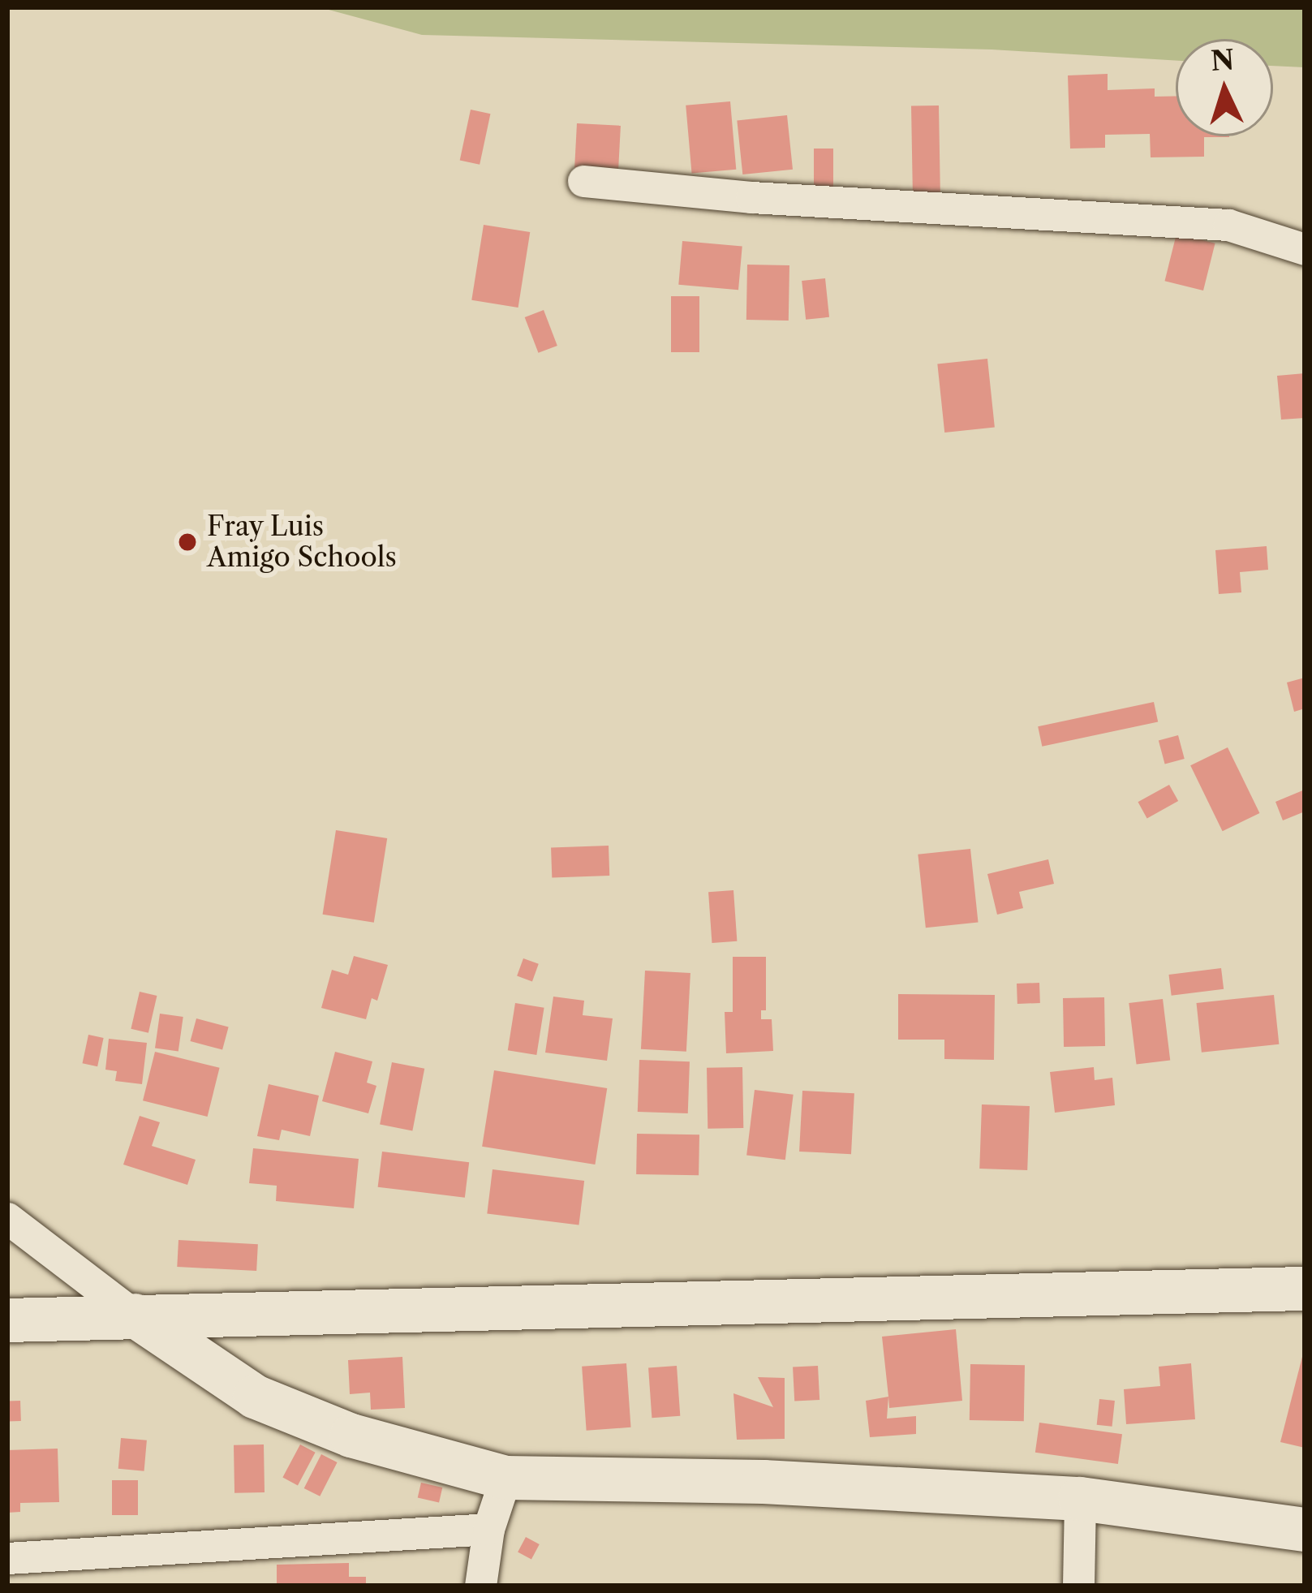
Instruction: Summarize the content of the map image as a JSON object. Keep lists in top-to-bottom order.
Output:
{
  "places": ["Fray Luis Amigo Schools"],
  "north": "top"
}
